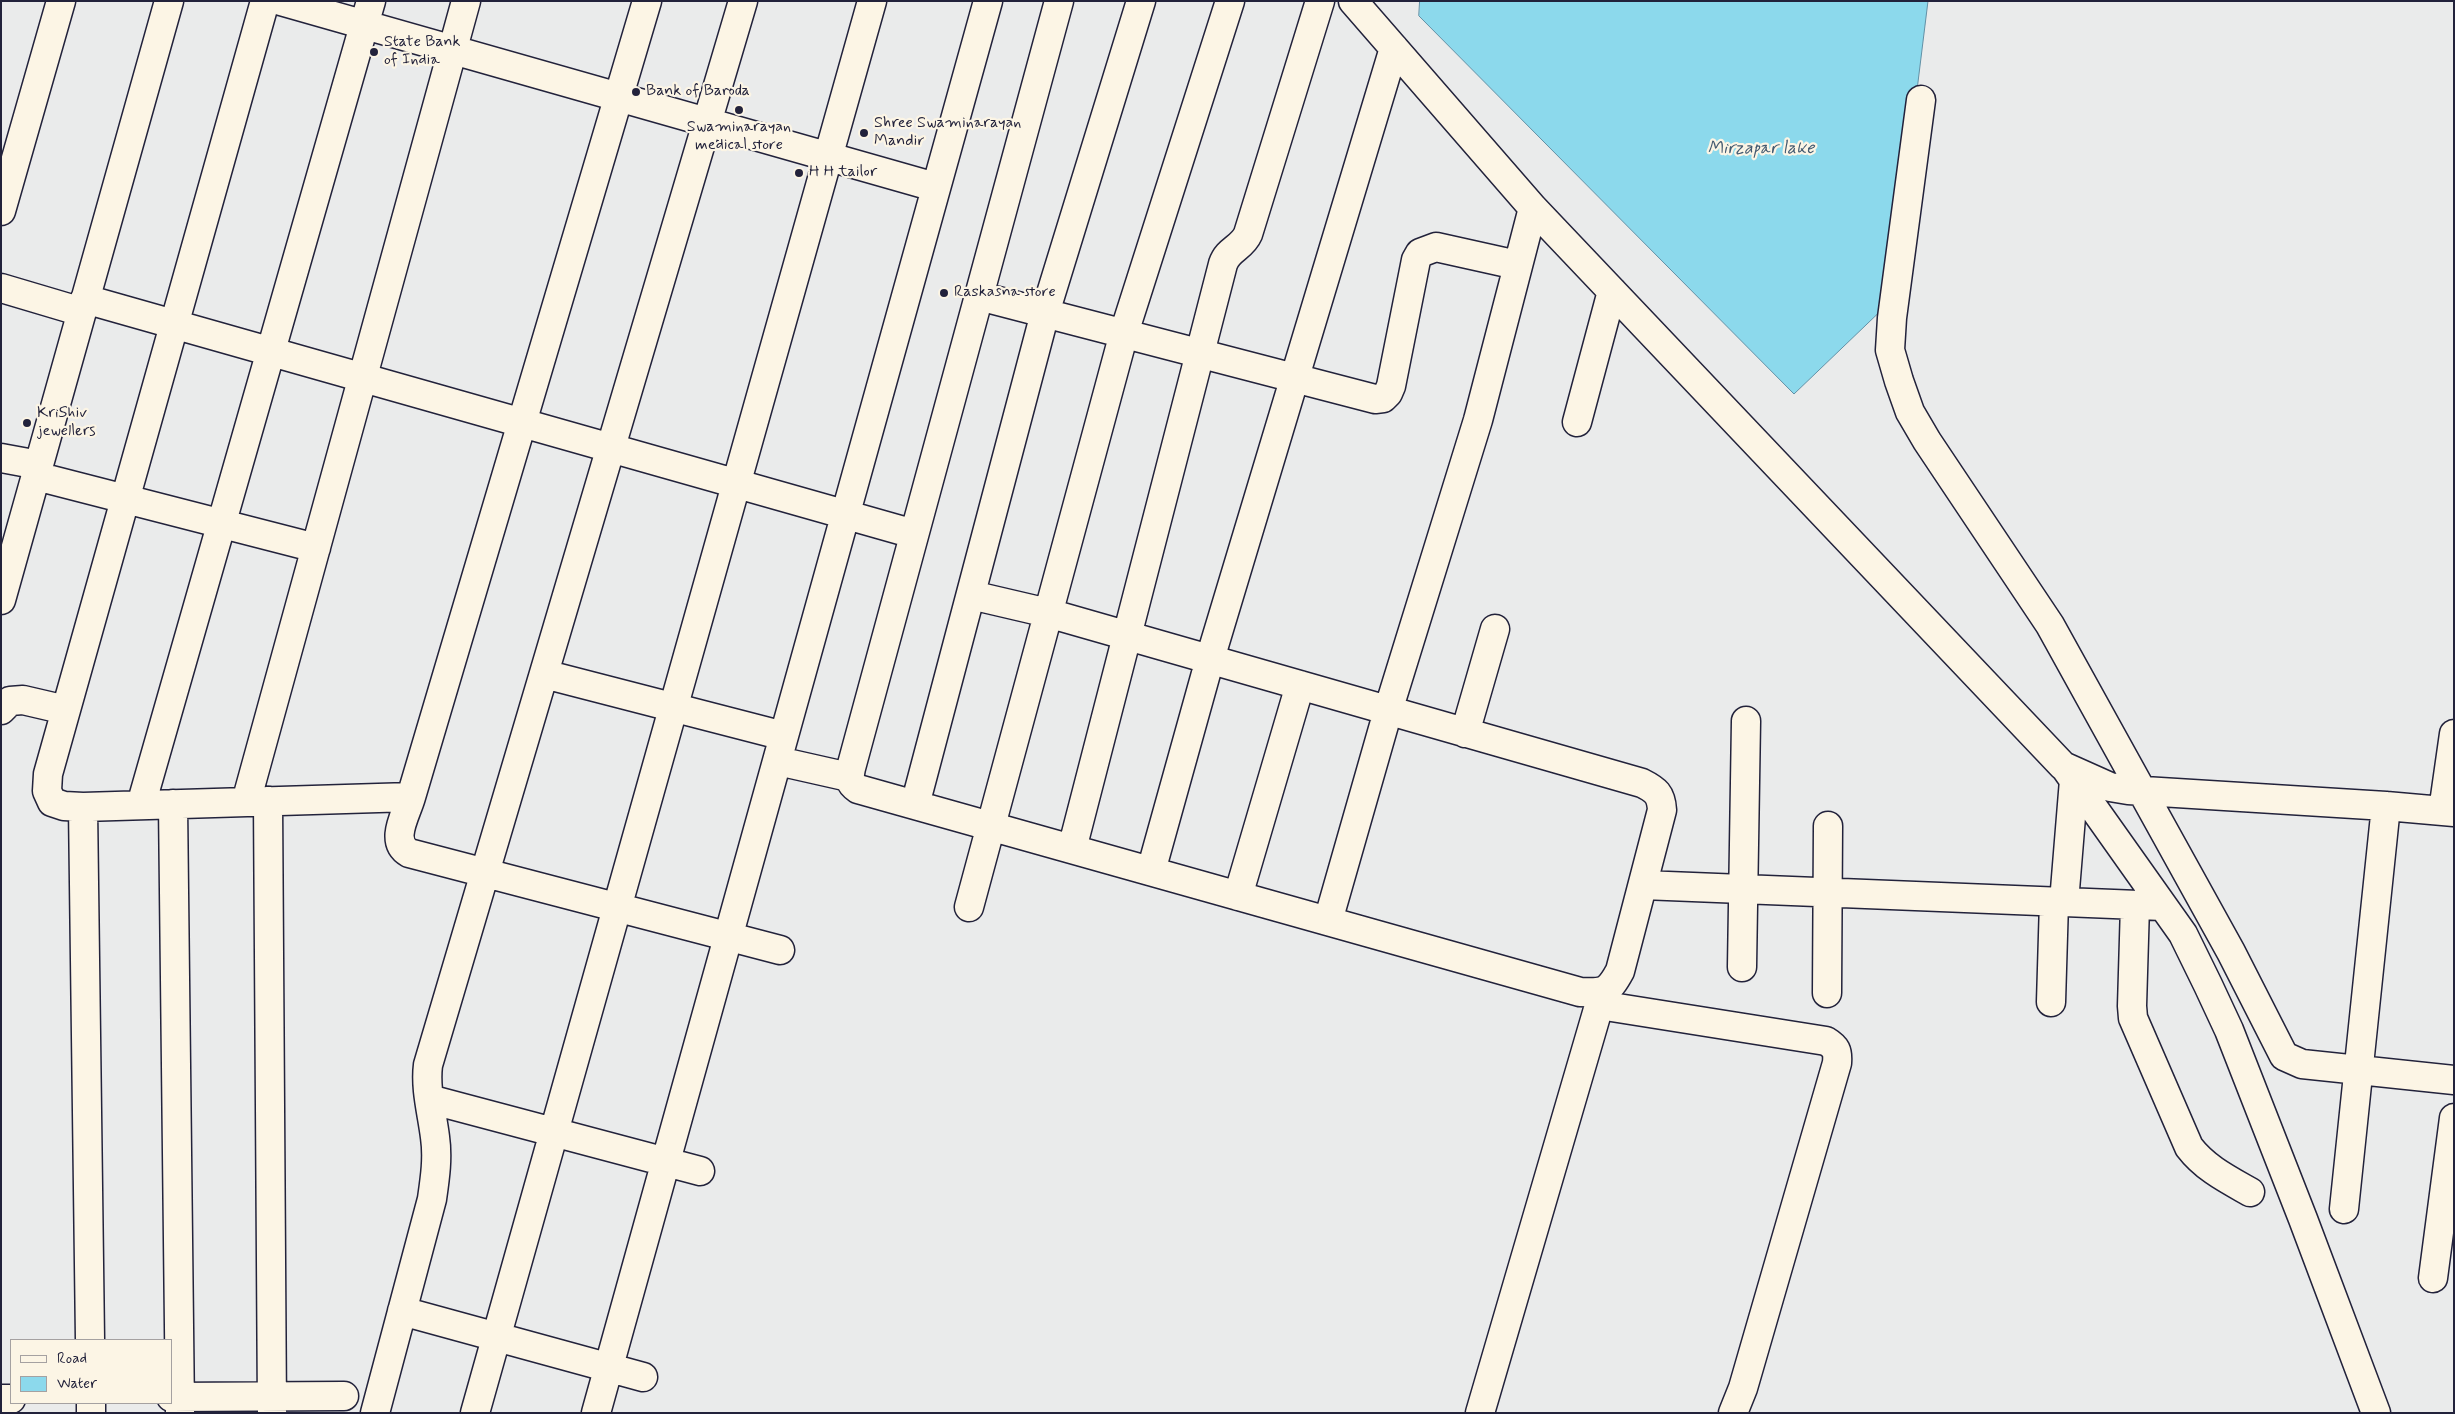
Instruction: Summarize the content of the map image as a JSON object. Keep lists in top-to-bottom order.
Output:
{
  "water": ["Mirzapar lake"],
  "places": [
    "State Bank of India",
    "Bank of Baroda",
    "Swaminarayan medical store",
    "Shree Swaminarayan Mandir",
    "H H tailor",
    "Raskasna store",
    "KriShiv jewellers"
  ],
  "legend": ["Road", "Water"]
}
